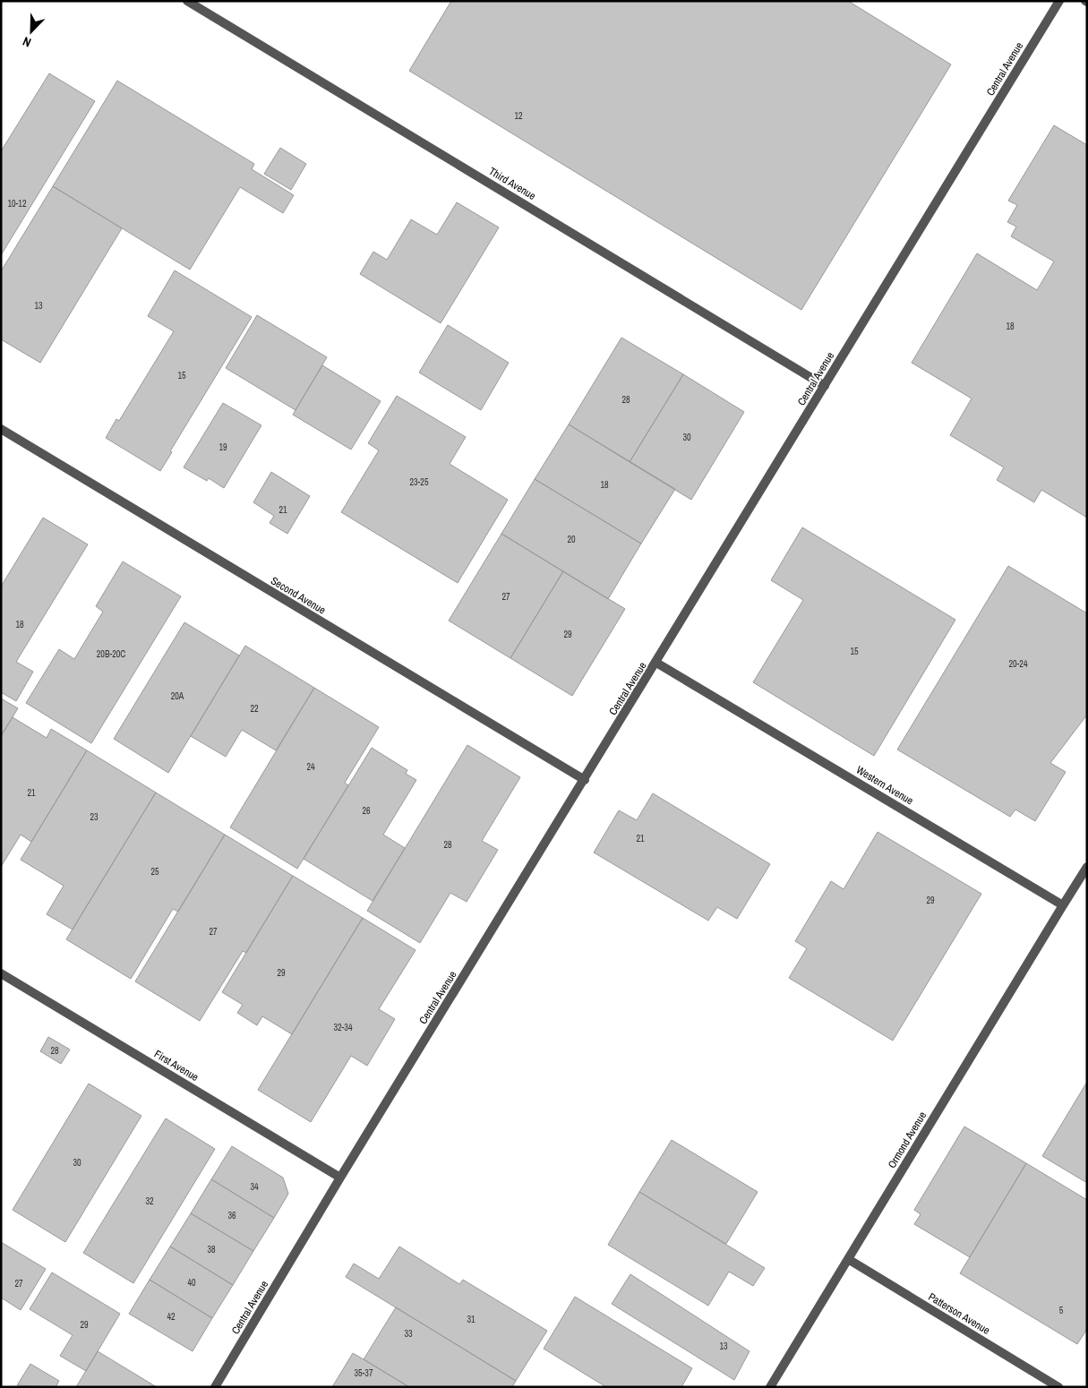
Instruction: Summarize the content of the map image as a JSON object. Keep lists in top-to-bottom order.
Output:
{
  "streets": {
    "street": [
      "Central Avenue",
      "Third Avenue",
      "Second Avenue",
      "Western Avenue",
      "First Avenue",
      "Ormond Avenue",
      "Patterson Avenue"
    ]
  },
  "crossings": [
    ["Central Avenue", "Third Avenue"],
    ["Central Avenue", "Second Avenue"],
    ["Central Avenue", "Western Avenue"],
    ["Central Avenue", "First Avenue"],
    ["Western Avenue", "Ormond Avenue"],
    ["Ormond Avenue", "Patterson Avenue"]
  ],
  "house_numbers": [
    "12",
    "10-12",
    "13",
    "18",
    "15",
    "28",
    "30",
    "19",
    "23-25",
    "18",
    "21",
    "20",
    "27",
    "18",
    "29",
    "15",
    "20B-20C",
    "20-24",
    "20A",
    "22",
    "24",
    "21",
    "26",
    "23",
    "21",
    "28",
    "25",
    "29",
    "27",
    "29",
    "32-34",
    "28",
    "30",
    "34",
    "32",
    "36",
    "38",
    "40",
    "27",
    "5",
    "42",
    "31",
    "29",
    "33",
    "13",
    "35-37"
  ],
  "north": "bottom left"
}
